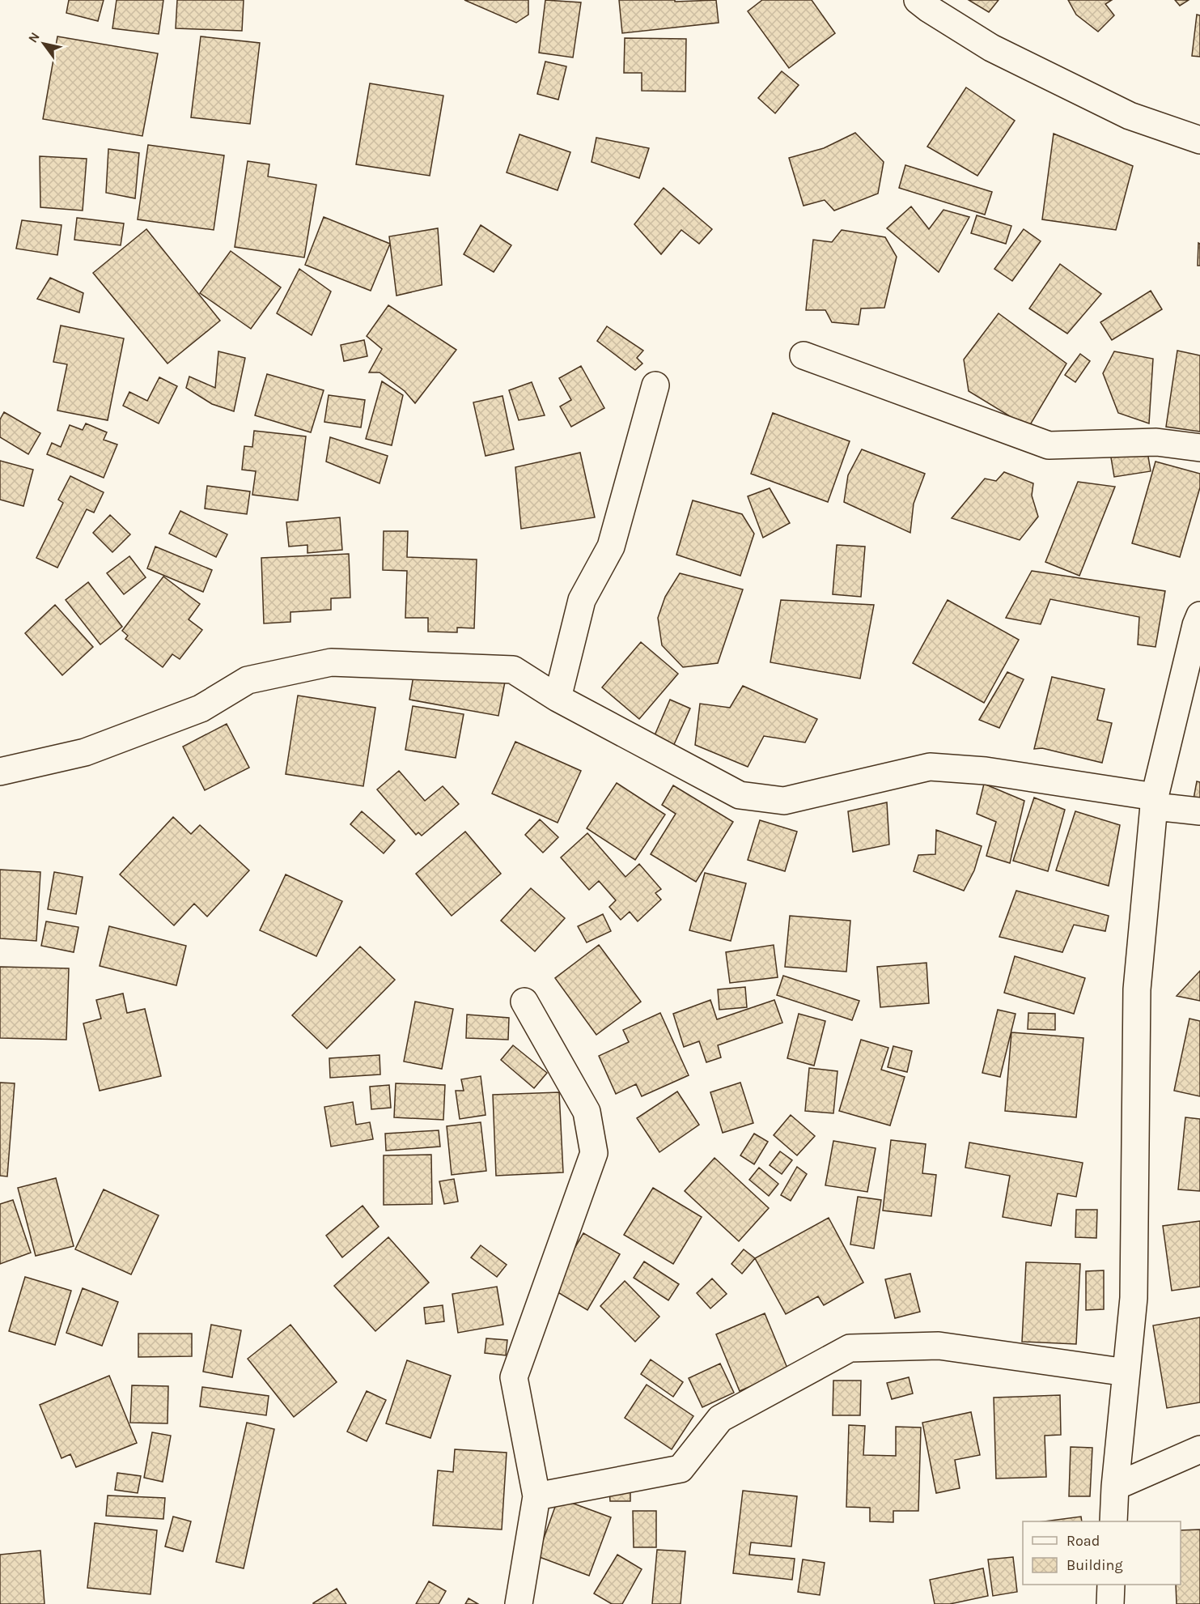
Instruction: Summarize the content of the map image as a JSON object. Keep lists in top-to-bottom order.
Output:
{
  "legend": ["Road", "Building"],
  "north": "top left"
}
